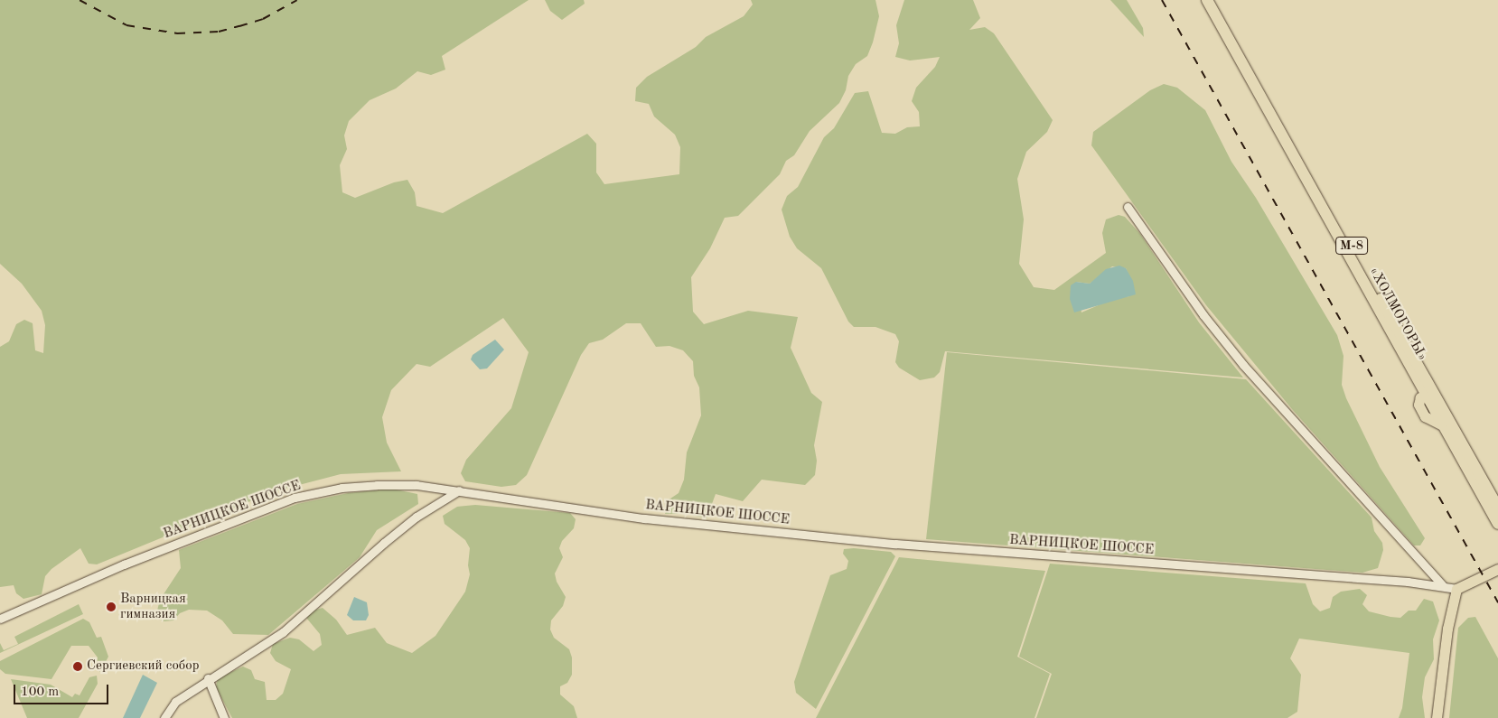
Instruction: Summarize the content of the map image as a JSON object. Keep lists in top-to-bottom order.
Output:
{
  "streets": {
    "highway": ["М-8", "«ХОЛМОГОРЫ»"],
    "street": ["ВАРНИЦКОЕ ШОССЕ"]
  },
  "places": ["Варницкая гимназия", "Сергиевский собор"],
  "scale_bar": "100 m"
}
